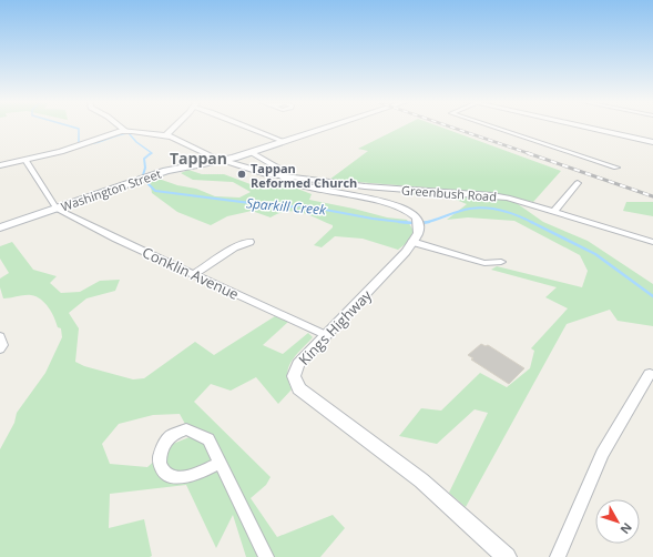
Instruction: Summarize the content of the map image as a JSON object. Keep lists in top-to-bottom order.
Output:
{
  "streets": {
    "main road": ["Washington Street"],
    "street": ["Greenbush Road", "Conklin Avenue", "Kings Highway"]
  },
  "crossings": [
    ["Washington Street", "Conklin Avenue"],
    ["Washington Street", "Kings Highway"],
    ["Greenbush Road", "Kings Highway"],
    ["Conklin Avenue", "Kings Highway"]
  ],
  "districts": ["Tappan"],
  "water": ["Sparkill Creek"],
  "places": ["Tappan Reformed Church"],
  "north": "bottom right"
}
